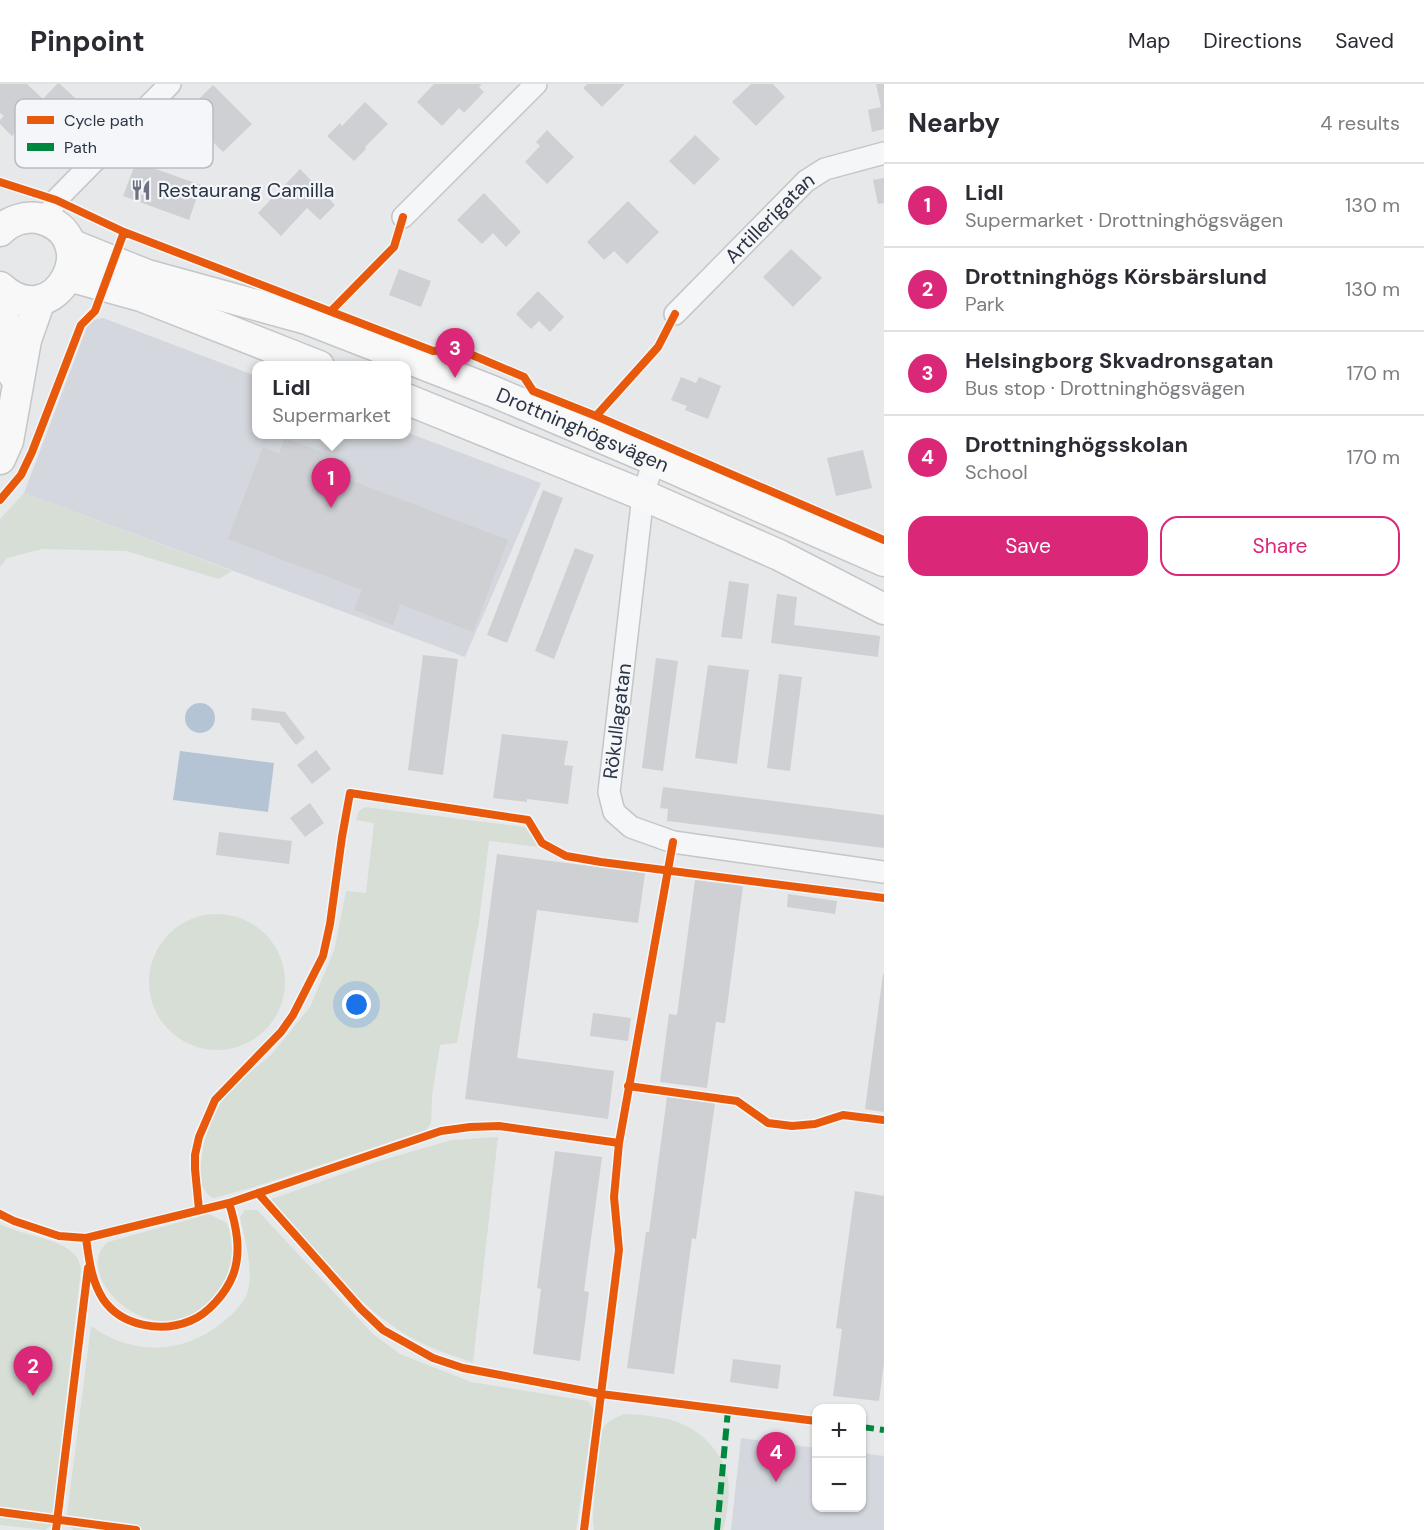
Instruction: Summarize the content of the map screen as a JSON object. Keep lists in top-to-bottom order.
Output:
{
  "streets": {
    "street": ["Artillerigatan", "Drottninghögsvägen", "Rökullagatan"]
  },
  "crossings": [
    ["Drottninghögsvägen", "Rökullagatan"]
  ],
  "places": {
    "restaurant": ["Restaurang Camilla"]
  },
  "legend": ["Cycle path", "Path"],
  "page": {
    "header": "Pinpoint",
    "nav": ["Map", "Directions", "Saved"],
    "heading": ["Nearby", "4 results"],
    "list": [
      {
        "mark": "1",
        "name": "Lidl",
        "note": "Supermarket · Drottninghögsvägen",
        "value": "130 m"
      },
      {
        "mark": "2",
        "name": "Drottninghögs Körsbärslund",
        "note": "Park",
        "value": "130 m"
      },
      {
        "mark": "3",
        "name": "Helsingborg Skvadronsgatan",
        "note": "Bus stop · Drottninghögsvägen",
        "value": "170 m"
      },
      {
        "mark": "4",
        "name": "Drottninghögsskolan",
        "note": "School",
        "value": "170 m"
      }
    ],
    "pins": [
      "3",
      "1",
      "2",
      "4"
    ],
    "popup": ["Lidl", "Supermarket"],
    "buttons": ["Save", "Share"],
    "map_buttons": ["+", "−"]
  }
}
